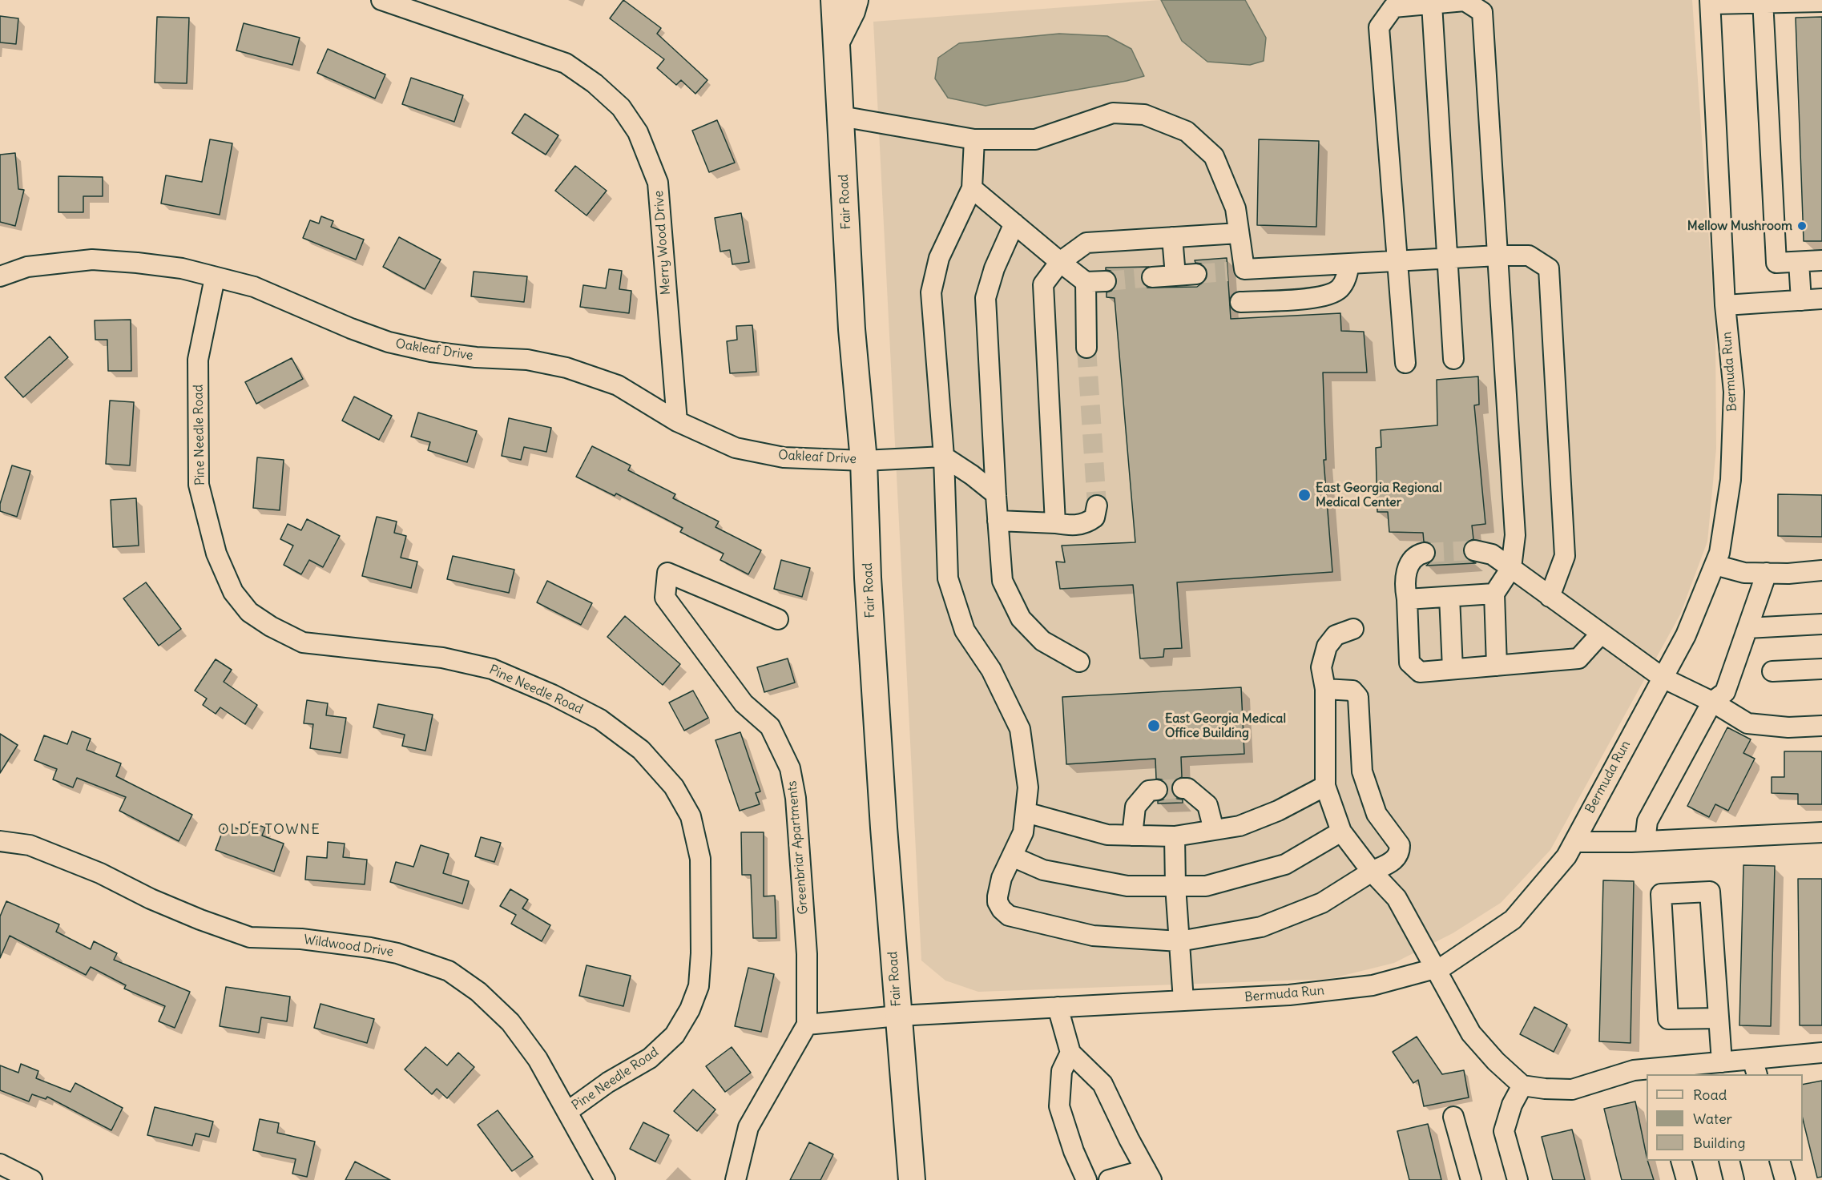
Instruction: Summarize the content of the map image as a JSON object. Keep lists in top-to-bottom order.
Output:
{
  "streets": {
    "main road": ["Fair Road"],
    "street": [
      "Merry Wood Drive",
      "Oakleaf Drive",
      "Bermuda Run",
      "Pine Needle Road",
      "Greenbriar Apartments",
      "Wildwood Drive"
    ]
  },
  "crossings": [
    ["Fair Road", "Oakleaf Drive"],
    ["Fair Road", "Bermuda Run"],
    ["Merry Wood Drive", "Oakleaf Drive"],
    ["Oakleaf Drive", "Pine Needle Road"],
    ["Bermuda Run", "Greenbriar Apartments"],
    ["Pine Needle Road", "Wildwood Drive"]
  ],
  "districts": ["OLDE TOWNE"],
  "places": ["Mellow Mushroom", "East Georgia Regional Medical Center", "East Georgia Medical Office Building"],
  "legend": ["Road", "Water", "Building"]
}
